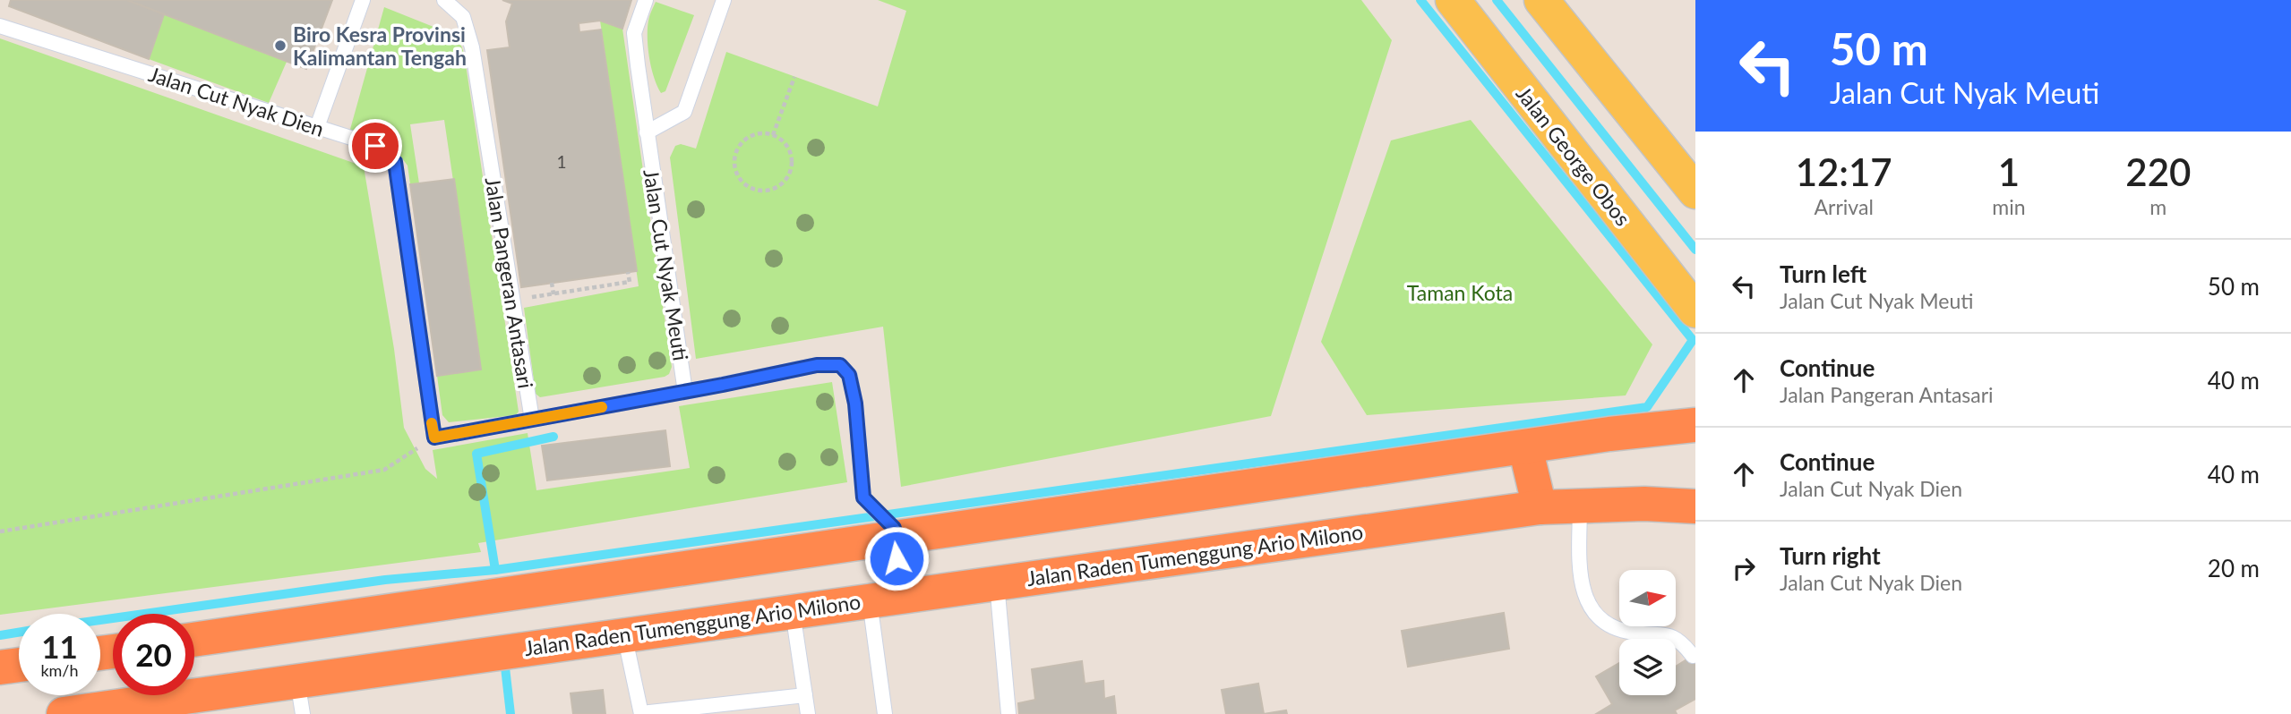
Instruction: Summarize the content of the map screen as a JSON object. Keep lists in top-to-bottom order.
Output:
{
  "streets": {
    "highway": ["Jalan Raden Tumenggung Ario Milono"],
    "main road": ["Jalan George Obos"],
    "lane": ["Jalan Cut Nyak Dien", "Jalan Cut Nyak Meuti", "Jalan Pangeran Antasari"]
  },
  "parks": ["Taman Kota"],
  "places": ["Biro Kesra Provinsi Kalimantan Tengah"],
  "house_numbers": ["1"],
  "north": "right",
  "page": {
    "turn": ["50 m", "Jalan Cut Nyak Meuti"],
    "eta": [
      "12:17",
      "Arrival",
      "1",
      "min",
      "220",
      "m"
    ],
    "list": [
      {
        "name": "Turn left",
        "note": "Jalan Cut Nyak Meuti",
        "value": "50 m"
      },
      {
        "name": "Continue",
        "note": "Jalan Pangeran Antasari",
        "value": "40 m"
      },
      {
        "name": "Continue",
        "note": "Jalan Cut Nyak Dien",
        "value": "40 m"
      },
      {
        "name": "Turn right",
        "note": "Jalan Cut Nyak Dien",
        "value": "20 m"
      }
    ],
    "speed": "11 km/h",
    "limit": "20"
  }
}
